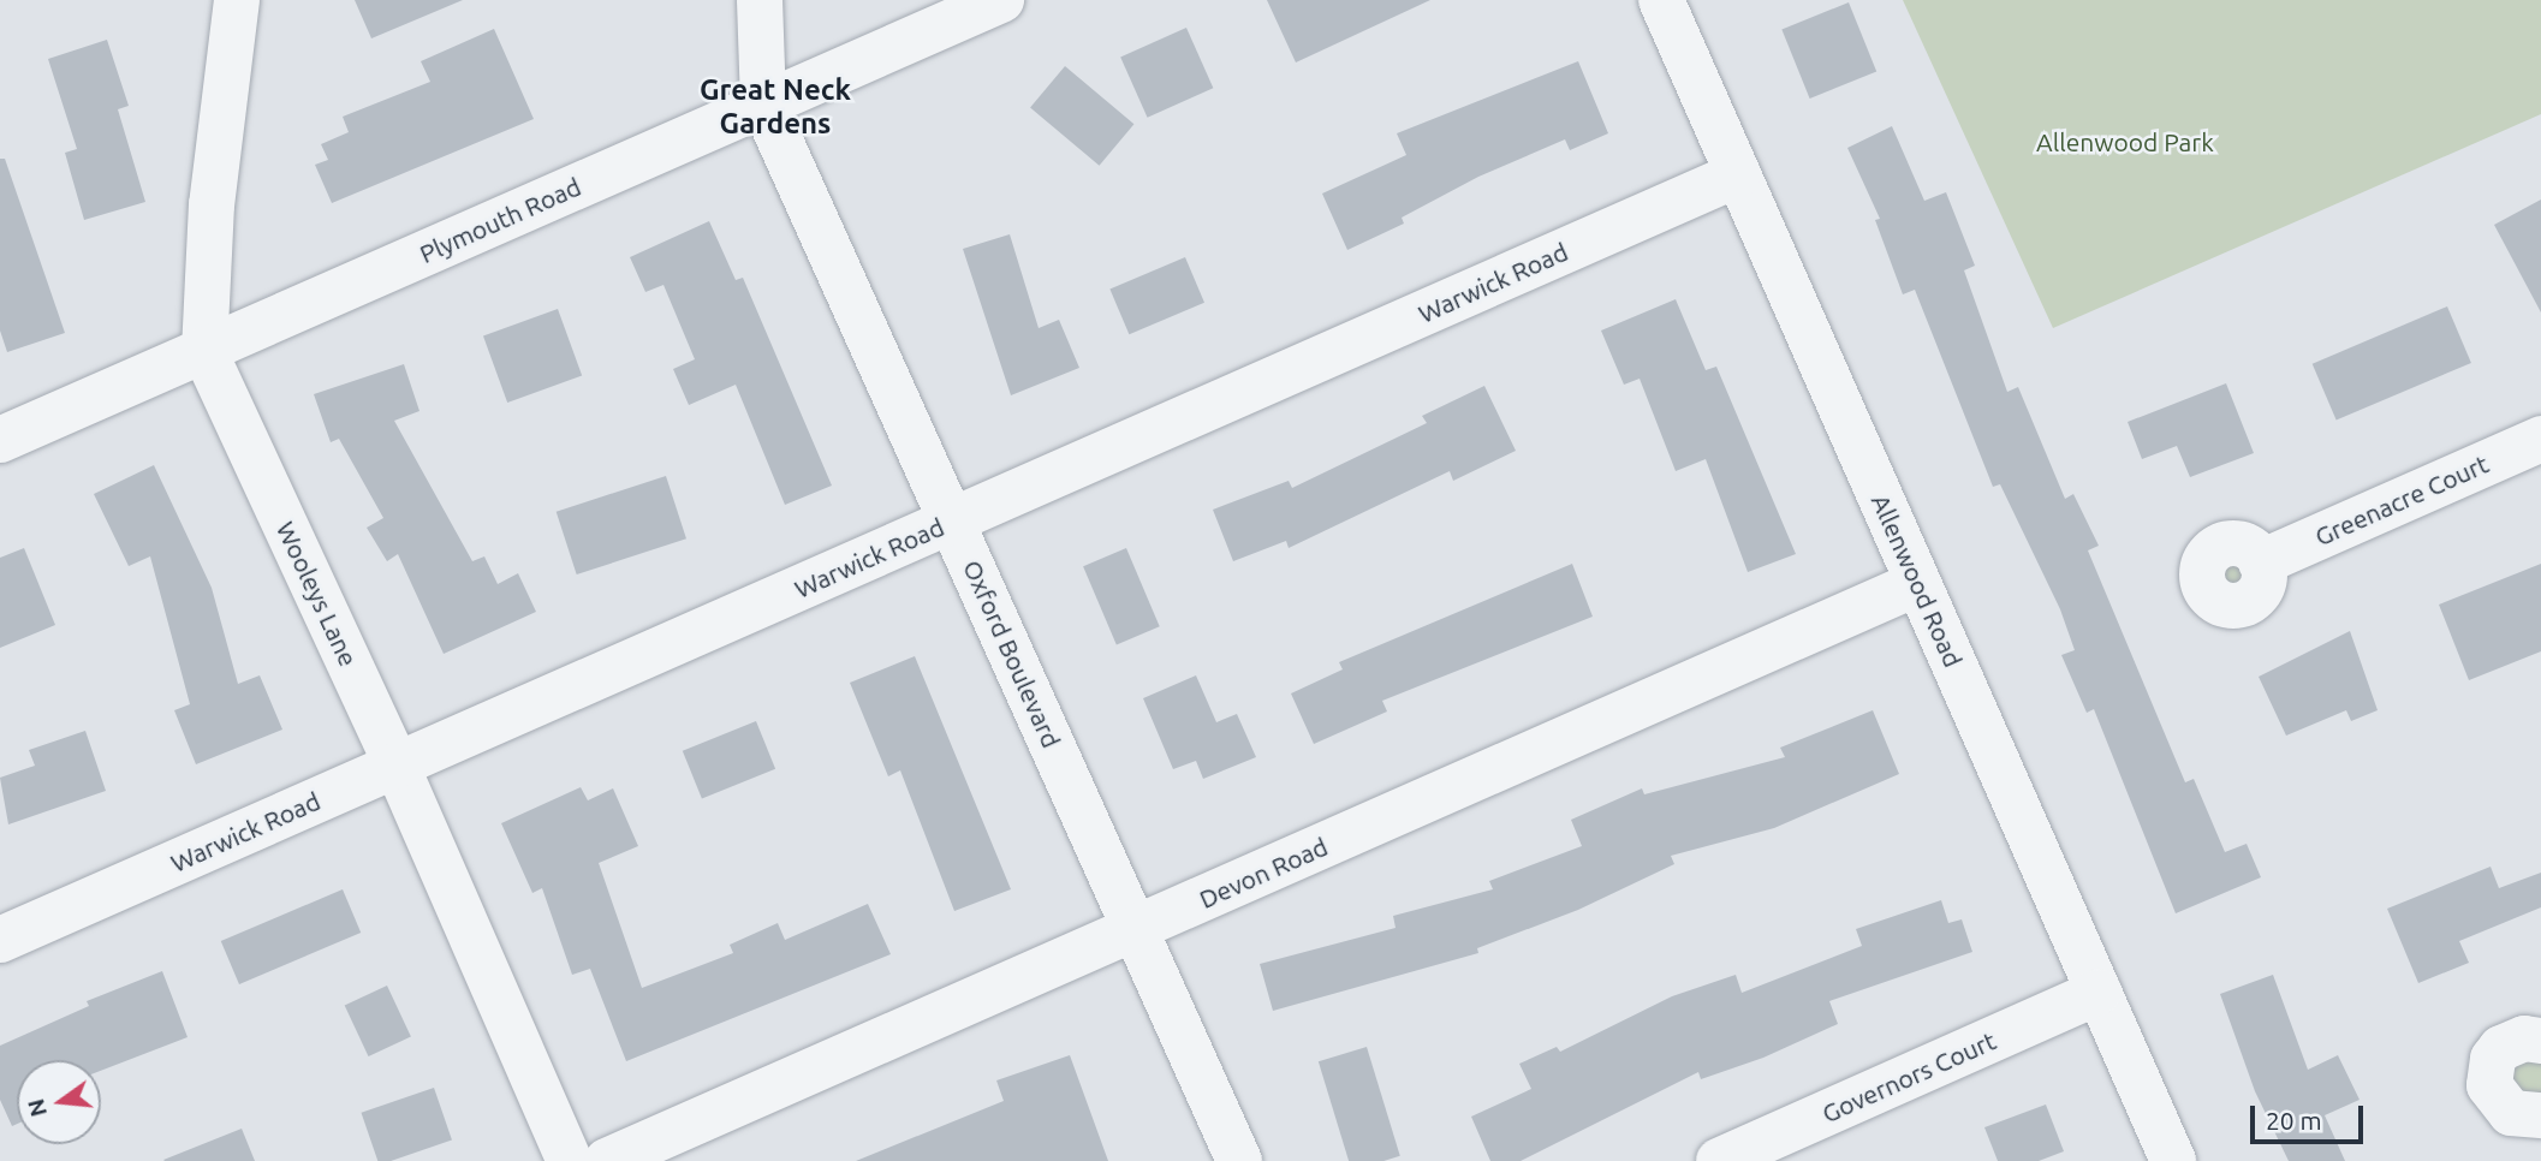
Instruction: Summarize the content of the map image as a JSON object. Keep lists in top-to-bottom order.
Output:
{
  "streets": {
    "street": [
      "Plymouth Road",
      "Warwick Road",
      "Greenacre Court",
      "Allenwood Road",
      "Wooleys Lane",
      "Oxford Boulevard",
      "Devon Road",
      "Governors Court"
    ]
  },
  "crossings": [
    ["Plymouth Road", "Wooleys Lane"],
    ["Plymouth Road", "Oxford Boulevard"],
    ["Warwick Road", "Allenwood Road"],
    ["Warwick Road", "Wooleys Lane"],
    ["Warwick Road", "Oxford Boulevard"],
    ["Allenwood Road", "Devon Road"],
    ["Allenwood Road", "Governors Court"],
    ["Oxford Boulevard", "Devon Road"]
  ],
  "districts": ["Great Neck Gardens"],
  "parks": ["Allenwood Park"],
  "scale_bar": "20 m",
  "north": "left"
}
